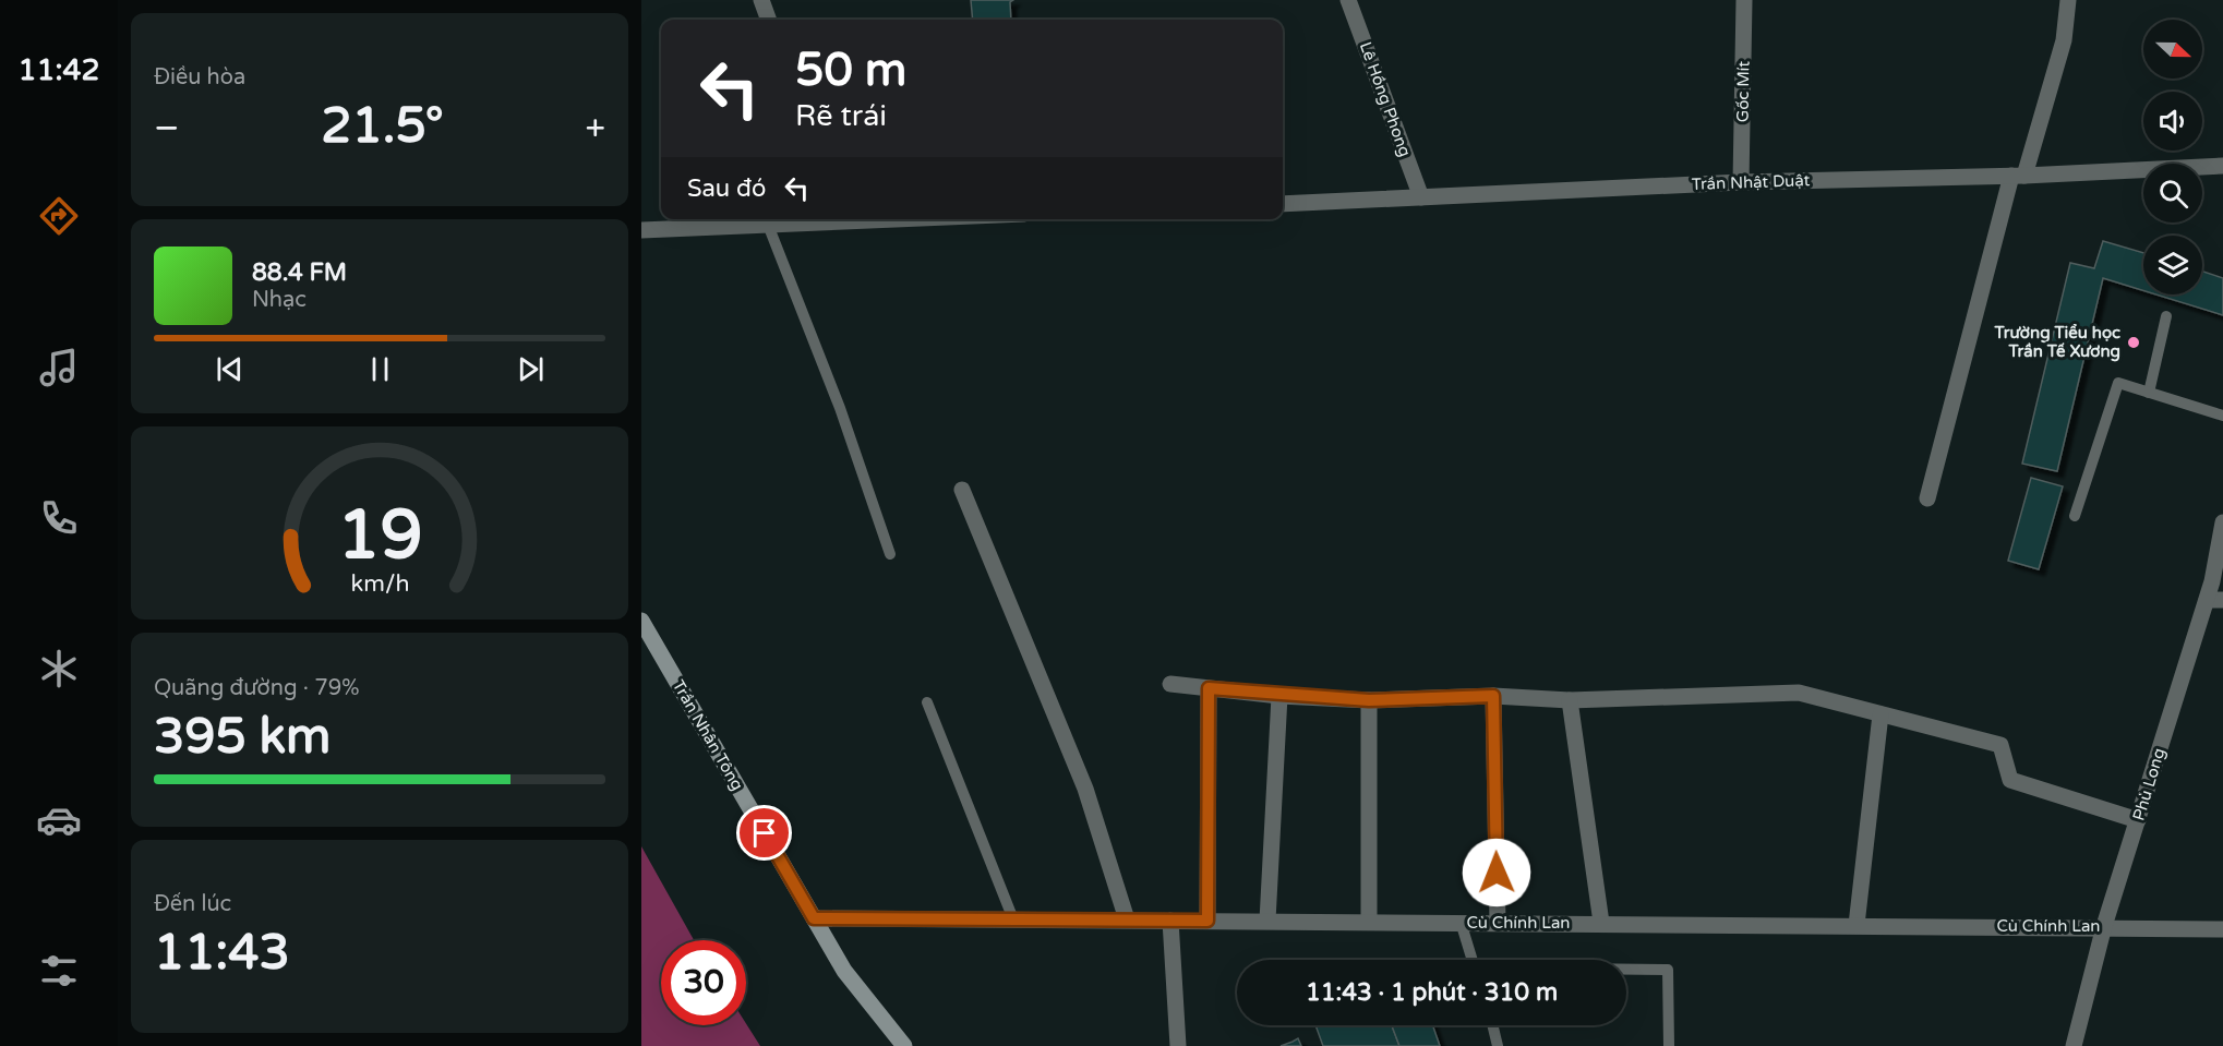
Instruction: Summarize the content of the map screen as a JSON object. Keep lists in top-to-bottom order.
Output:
{
  "streets": {
    "main road": ["Trần Nhân Tông"],
    "street": [
      "Gốc Mít",
      "Lê Hồng Phong",
      "Trần Nhật Duật",
      "Phù Long",
      "Cù Chính Lan"
    ]
  },
  "crossings": [
    ["Gốc Mít", "Trần Nhật Duật"],
    ["Lê Hồng Phong", "Trần Nhật Duật"],
    ["Trần Nhân Tông", "Cù Chính Lan"],
    ["Phù Long", "Cù Chính Lan"]
  ],
  "places": ["Trường Tiểu học Trần Tế Xương"],
  "north": "right",
  "page": {
    "tabs": "11:42",
    "tile": [
      "Điều hòa",
      ["Quãng đường · 79%", "395 km"],
      ["Đến lúc", "11:43"]
    ],
    "turn": ["50 m", "Rẽ trái"],
    "heat": ["−", "21.5°", "+"],
    "then": "Sau đó",
    "song": ["88.4 FM", "Nhạc"],
    "limit": "30",
    "trip": "11:43 · 1 phút · 310 m",
    "gauge": ["19", "km/h"]
  }
}
